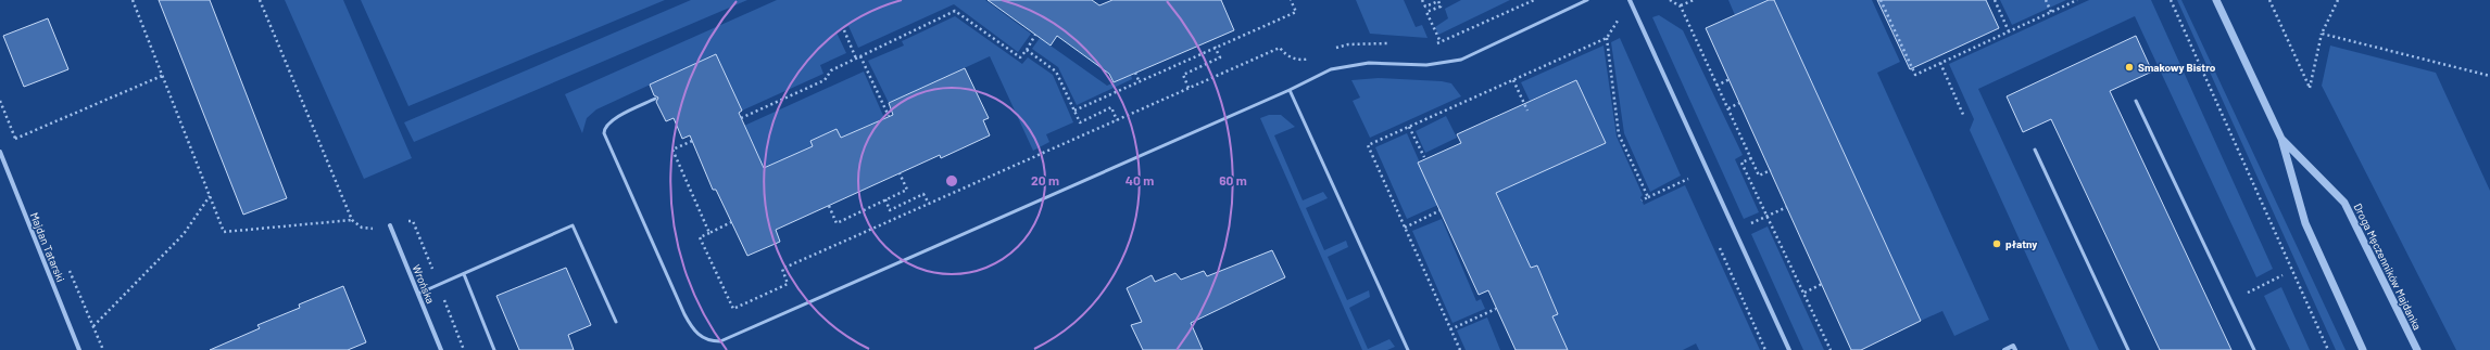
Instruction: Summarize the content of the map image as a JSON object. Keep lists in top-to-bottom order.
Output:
{
  "streets": {
    "street": ["Majdan Tatarski", "Droga Męczenników Majdanka", "Wrońska"]
  },
  "places": ["Smakowy Bistro", "płatny"],
  "rings": ["20 m", "40 m", "60 m"]
}
